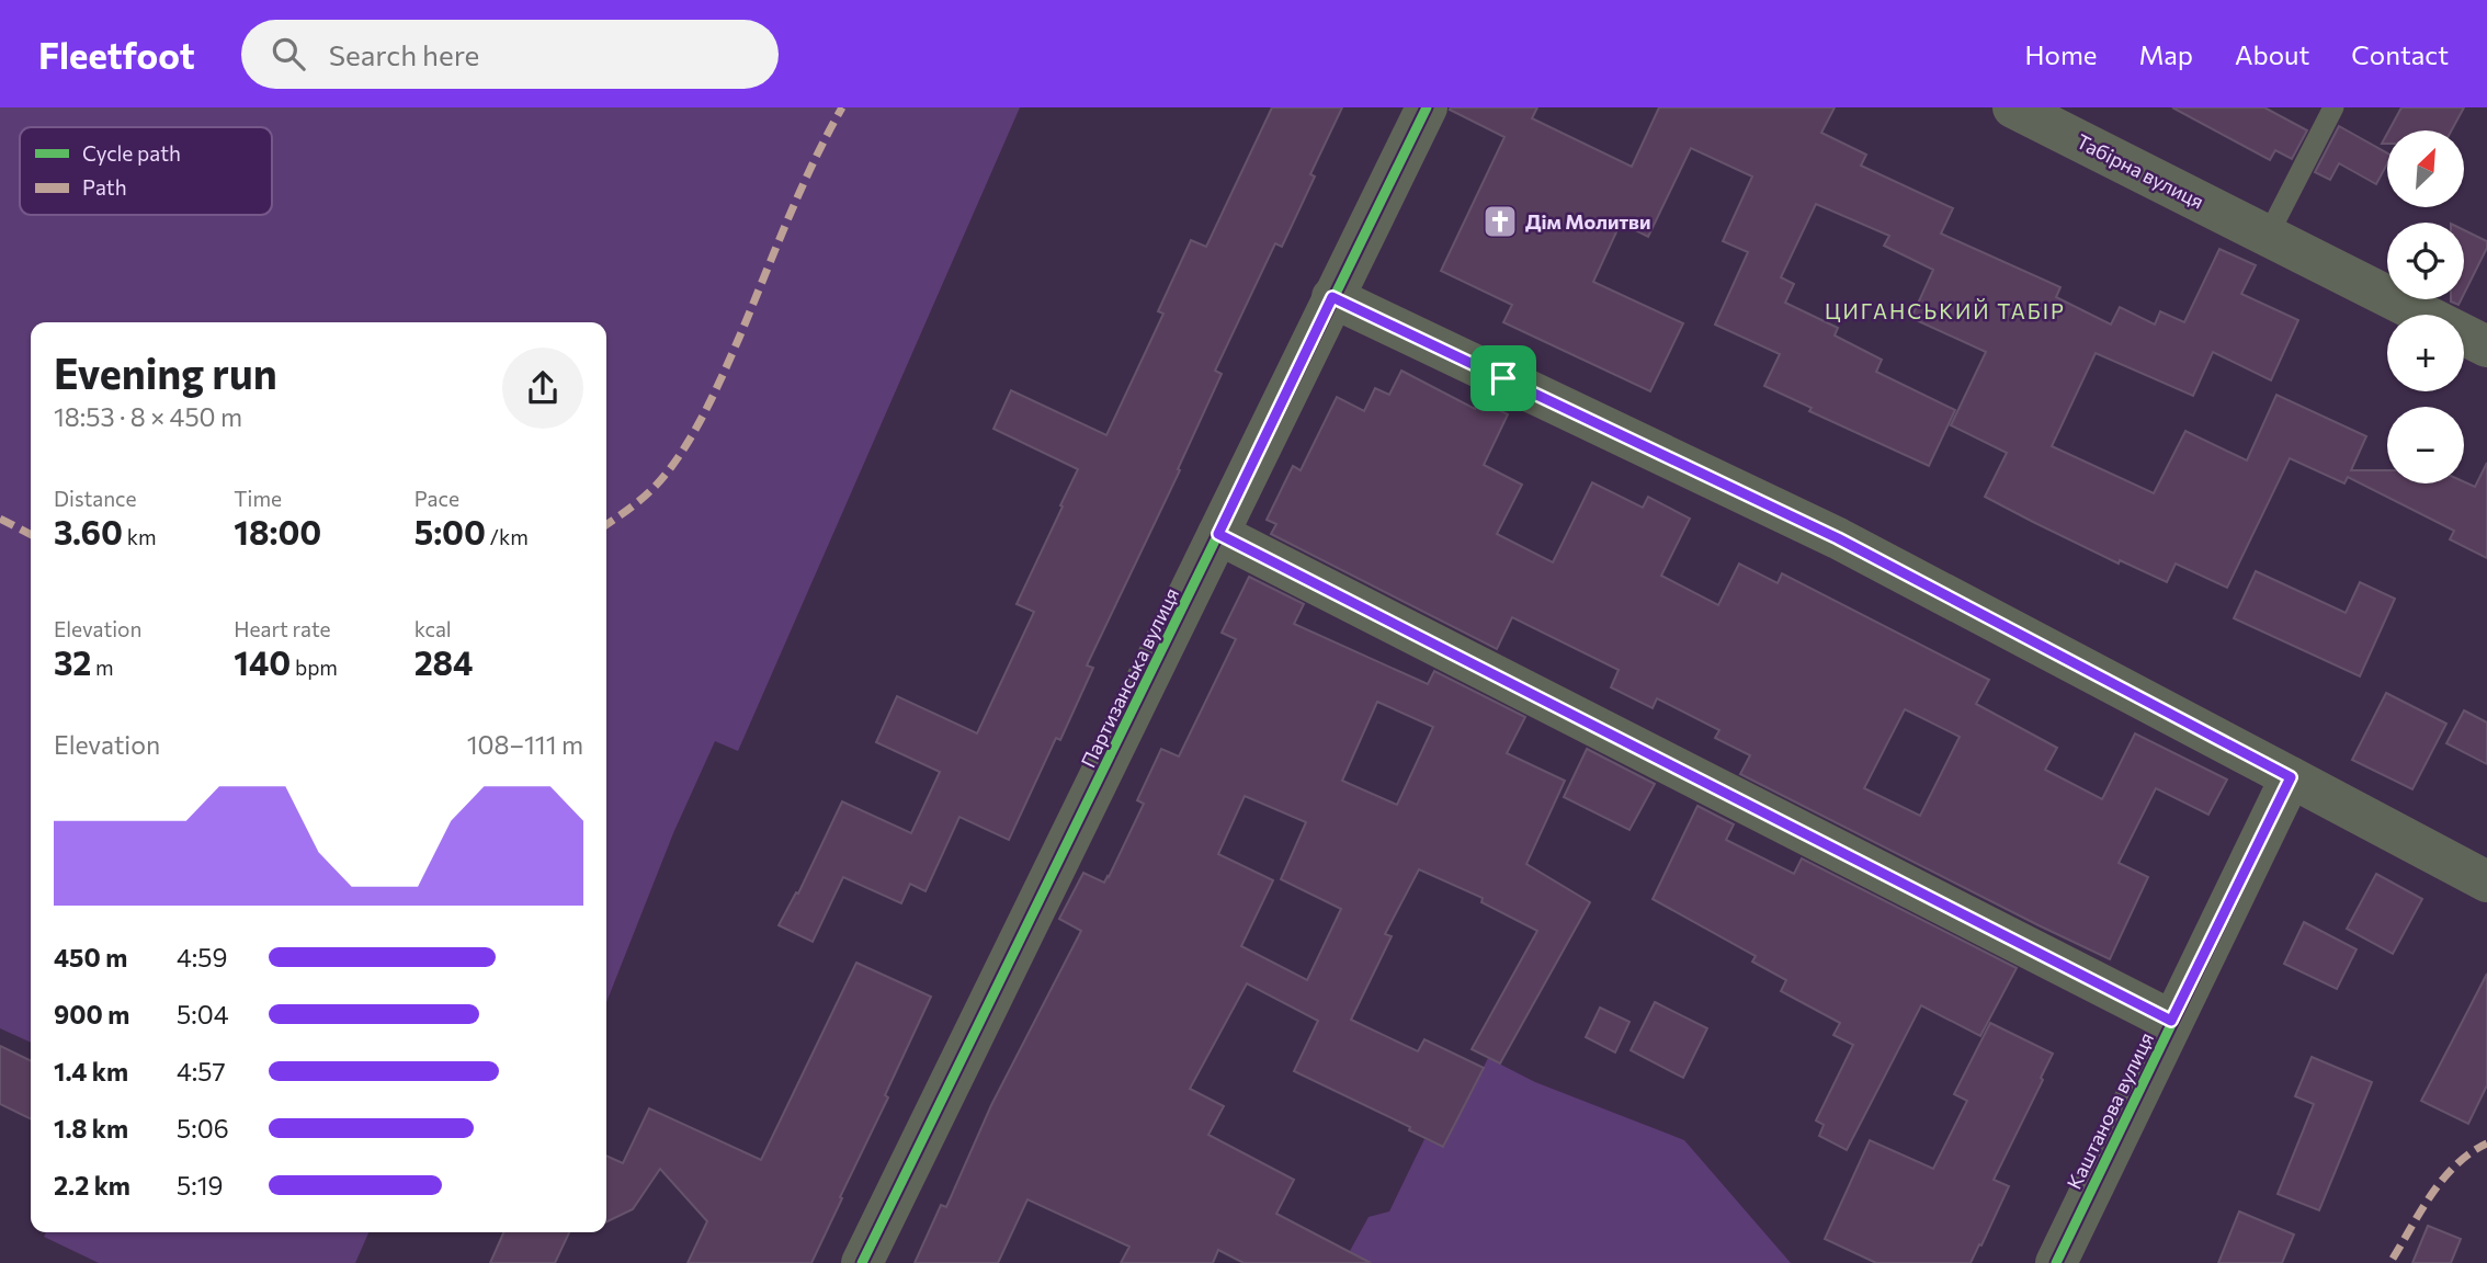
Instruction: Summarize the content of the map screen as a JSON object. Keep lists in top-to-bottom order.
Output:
{
  "streets": {
    "street": ["Табірна вулиця", "Партизанська вулиця", "Каштанова вулиця"]
  },
  "districts": ["ЦИГАНСЬКИЙ ТАБІР"],
  "places": {
    "church": ["Дім Молитви"]
  },
  "legend": ["Cycle path", "Path"],
  "north": "top right",
  "page": {
    "header": "Fleetfoot",
    "search": "Search here",
    "nav": [
      "Home",
      "Map",
      "About",
      "Contact"
    ],
    "map_buttons": ["+", "−"],
    "heading": ["Evening run", "18:53 · 8 × 450 m"],
    "stats": [
      ["Distance", "3.60 km"],
      ["Time", "18:00"],
      ["Pace", "5:00 /km"],
      ["Elevation", "32 m"],
      ["Heart rate", "140 bpm"],
      ["kcal", "284"]
    ],
    "chart": ["Elevation", "108–111 m"],
    "list": [
      {
        "name": "450 m",
        "note": "4:59"
      },
      {
        "name": "900 m",
        "note": "5:04"
      },
      {
        "name": "1.4 km",
        "note": "4:57"
      },
      {
        "name": "1.8 km",
        "note": "5:06"
      },
      {
        "name": "2.2 km",
        "note": "5:19"
      }
    ]
  }
}
